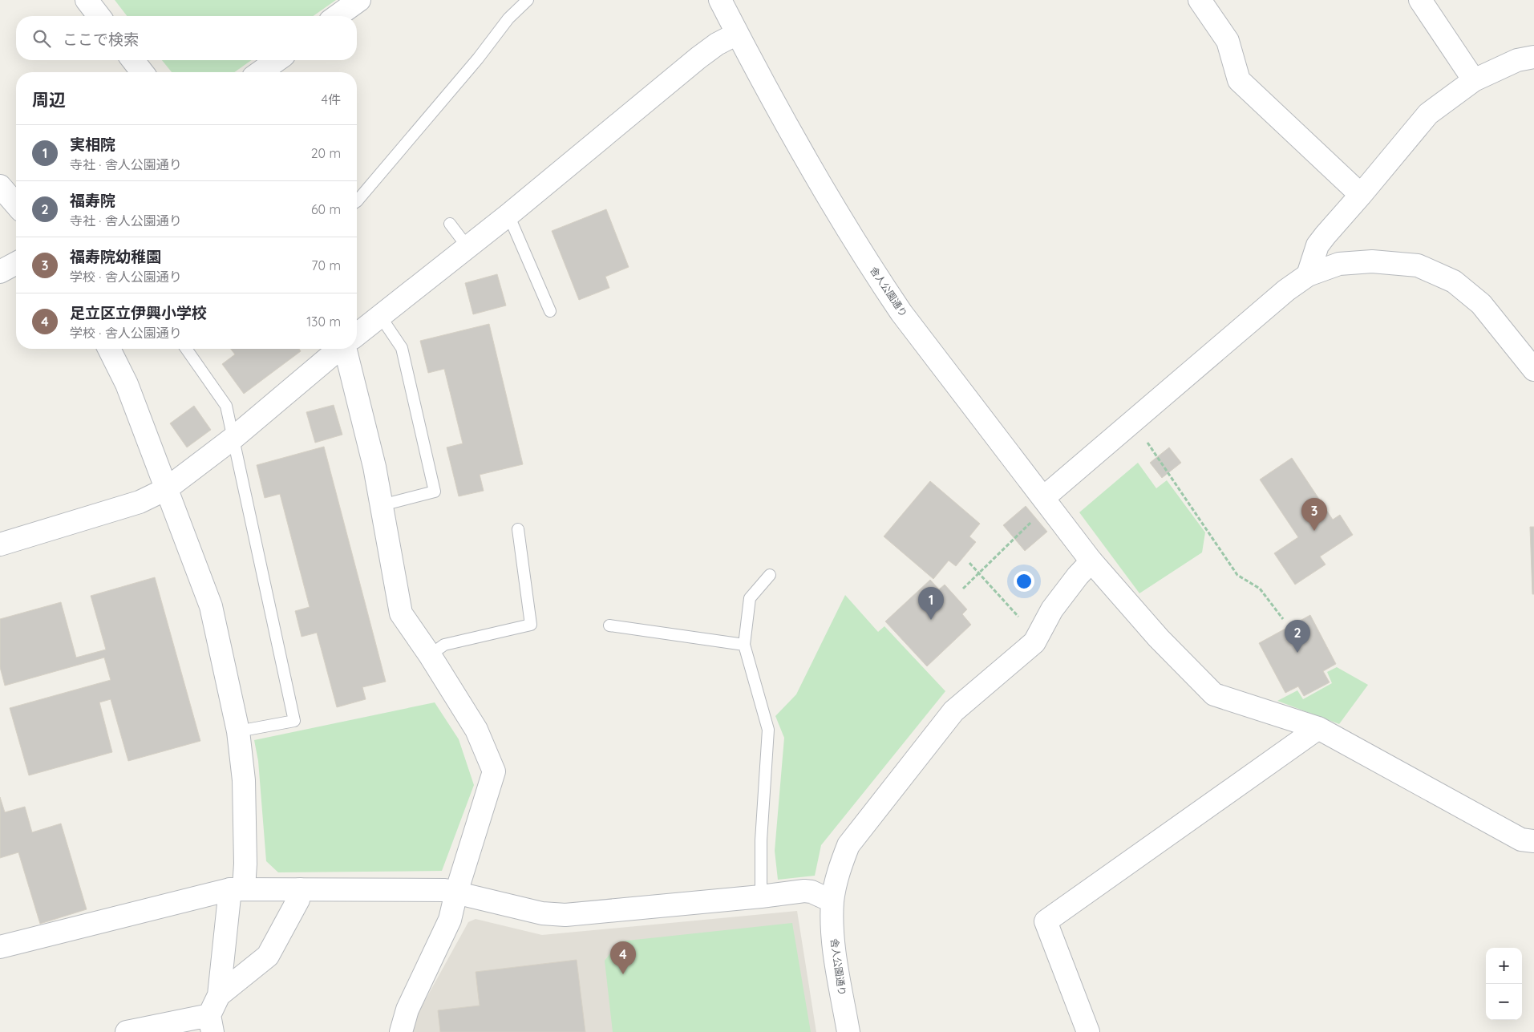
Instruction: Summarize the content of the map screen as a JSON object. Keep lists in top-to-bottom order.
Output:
{
  "streets": {
    "street": ["舎人公園通り"]
  },
  "page": {
    "search": "ここで検索",
    "heading": ["周辺", "4件"],
    "list": [
      {
        "mark": "1",
        "name": "実相院",
        "note": "寺社 · 舎人公園通り",
        "value": "20 m"
      },
      {
        "mark": "2",
        "name": "福寿院",
        "note": "寺社 · 舎人公園通り",
        "value": "60 m"
      },
      {
        "mark": "3",
        "name": "福寿院幼稚園",
        "note": "学校 · 舎人公園通り",
        "value": "70 m"
      },
      {
        "mark": "4",
        "name": "足立区立伊興小学校",
        "note": "学校 · 舎人公園通り",
        "value": "130 m"
      }
    ],
    "pins": [
      "3",
      "1",
      "2",
      "4"
    ],
    "map_buttons": ["+", "−"]
  }
}
